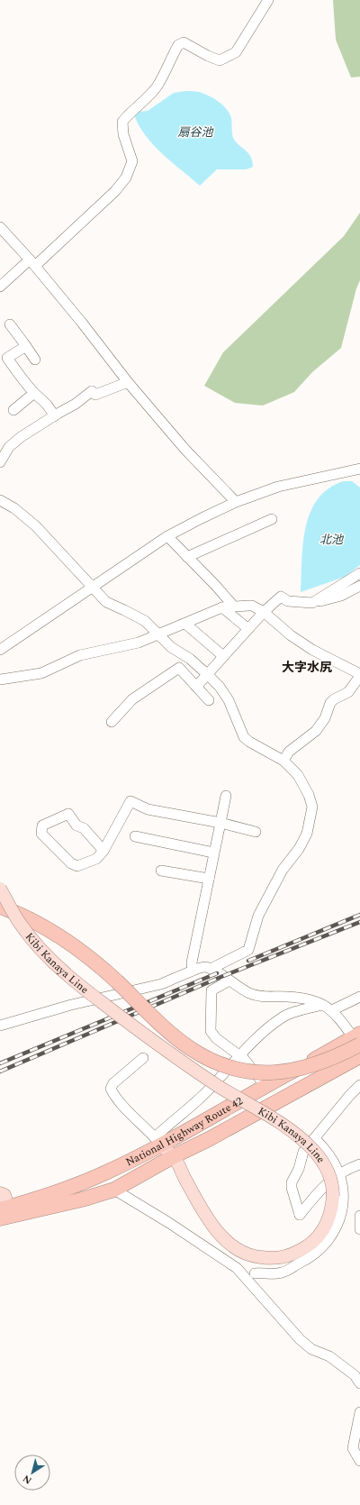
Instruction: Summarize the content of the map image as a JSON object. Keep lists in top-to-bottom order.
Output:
{
  "streets": {
    "highway": ["National Highway Route 42"],
    "main road": ["Kibi Kanaya Line"]
  },
  "crossings": [
    ["Kibi Kanaya Line", "National Highway Route 42"]
  ],
  "districts": ["大字水尻"],
  "water": ["扇谷池", "北池"],
  "north": "bottom left"
}
